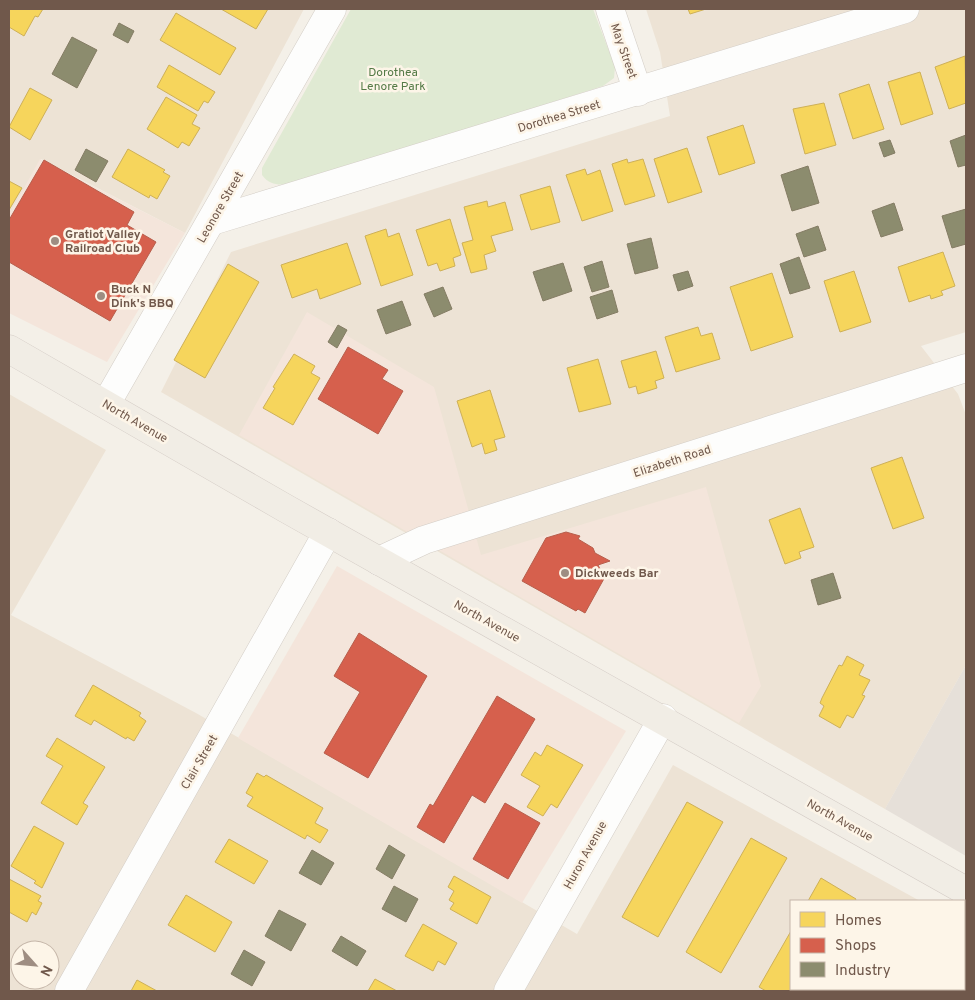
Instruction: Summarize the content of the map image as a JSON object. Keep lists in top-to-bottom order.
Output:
{
  "streets": {
    "main road": ["North Avenue"],
    "street": [
      "May Street",
      "Dorothea Street",
      "Leonore Street",
      "Elizabeth Road",
      "Clair Street",
      "Huron Avenue"
    ]
  },
  "crossings": [
    ["May Street", "Dorothea Street"],
    ["Dorothea Street", "Leonore Street"],
    ["Leonore Street", "North Avenue"],
    ["North Avenue", "Elizabeth Road"],
    ["North Avenue", "Clair Street"],
    ["North Avenue", "Huron Avenue"]
  ],
  "parks": ["Dorothea Lenore Park"],
  "places": ["Gratiot Valley Railroad Club", "Buck N Dink's BBQ", "Dickweeds Bar"],
  "legend": ["Homes", "Shops", "Industry"],
  "north": "bottom right"
}
